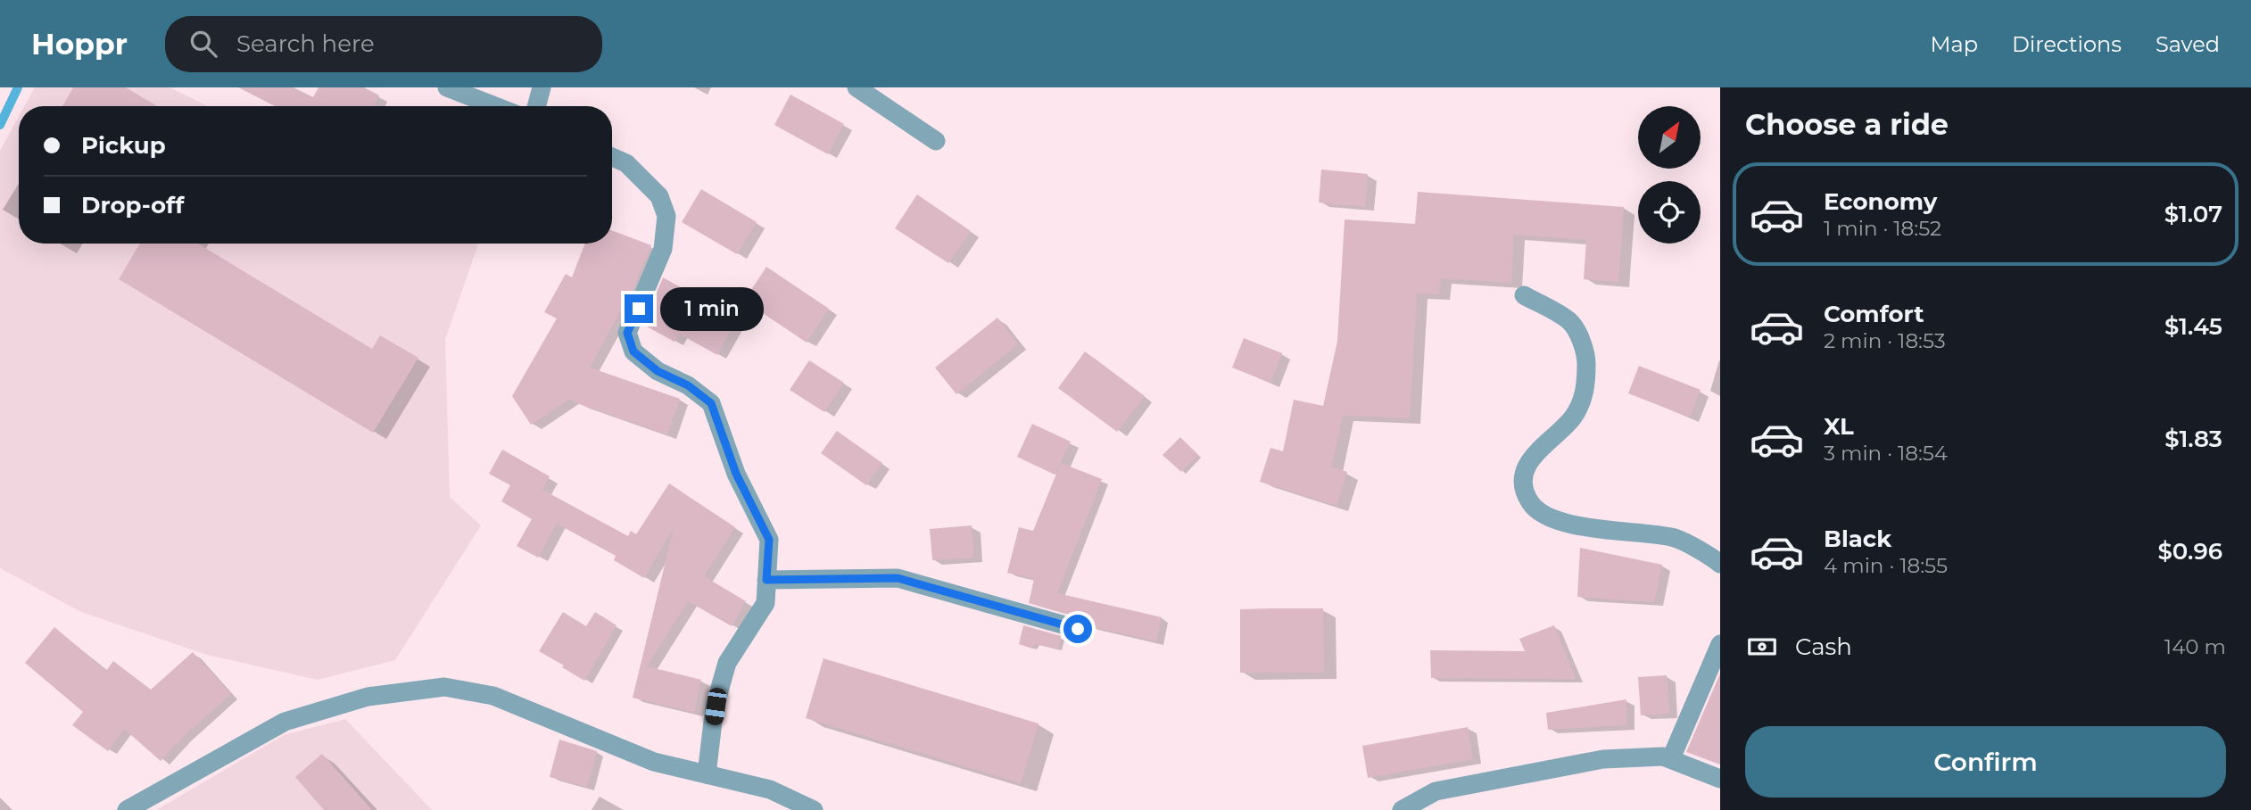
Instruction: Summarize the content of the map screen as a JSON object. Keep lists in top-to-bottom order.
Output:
{
  "north": "top right",
  "page": {
    "header": "Hoppr",
    "search": "Search here",
    "nav": ["Map", "Directions", "Saved"],
    "heading": "Choose a ride",
    "banner": ["Pickup", "Drop-off"],
    "list": [
      {
        "name": "Economy",
        "note": "1 min · 18:52",
        "value": "$1.07"
      },
      {
        "name": "Comfort",
        "note": "2 min · 18:53",
        "value": "$1.45"
      },
      {
        "name": "XL",
        "note": "3 min · 18:54",
        "value": "$1.83"
      },
      {
        "name": "Black",
        "note": "4 min · 18:55",
        "value": "$0.96"
      }
    ],
    "bubble": "1 min",
    "pay": ["Cash", "140 m"],
    "buttons": "Confirm"
  }
}
